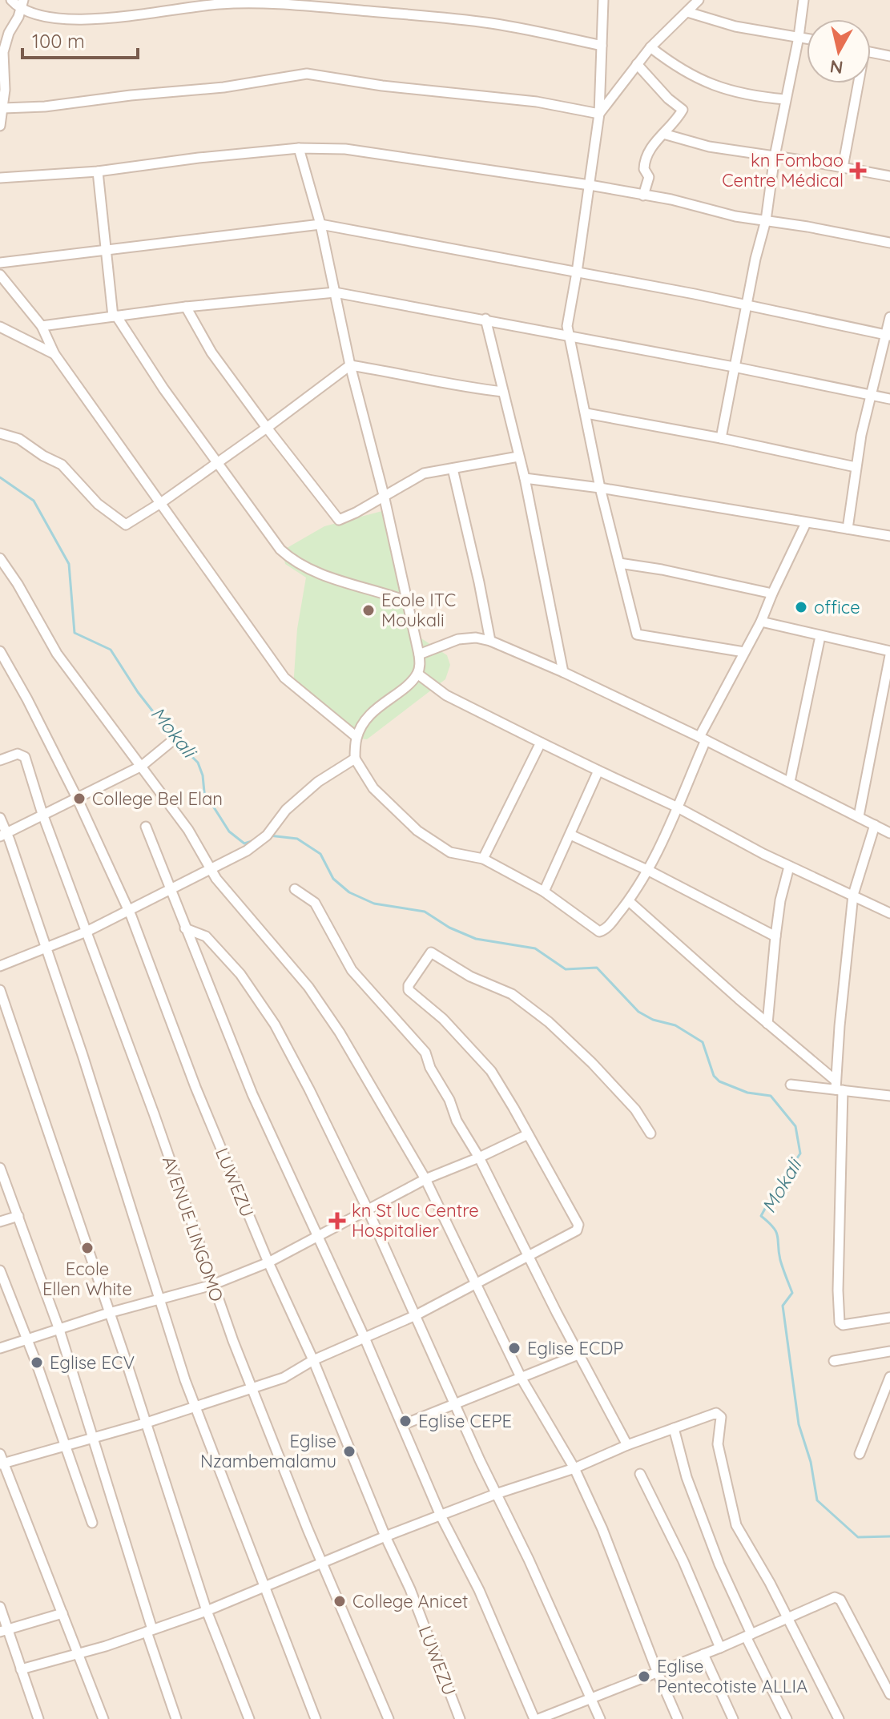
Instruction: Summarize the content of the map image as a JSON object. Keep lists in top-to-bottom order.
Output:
{
  "streets": {
    "street": ["LUWEZU", "AVENUE LINGOMO"]
  },
  "water": ["Mokali"],
  "places": {
    "health": ["kn Fombao Centre Médical", "kn St luc Centre Hospitalier"],
    "other": [
      "office",
      "Ecole ITC Moukali",
      "College Bel Elan",
      "Ecole Ellen White",
      "Eglise ECDP",
      "Eglise ECV",
      "Eglise CEPE",
      "Eglise Nzambemalamu",
      "College Anicet",
      "Eglise Pentecotiste ALLIA"
    ]
  },
  "scale_bar": "100 m",
  "north": "bottom"
}
